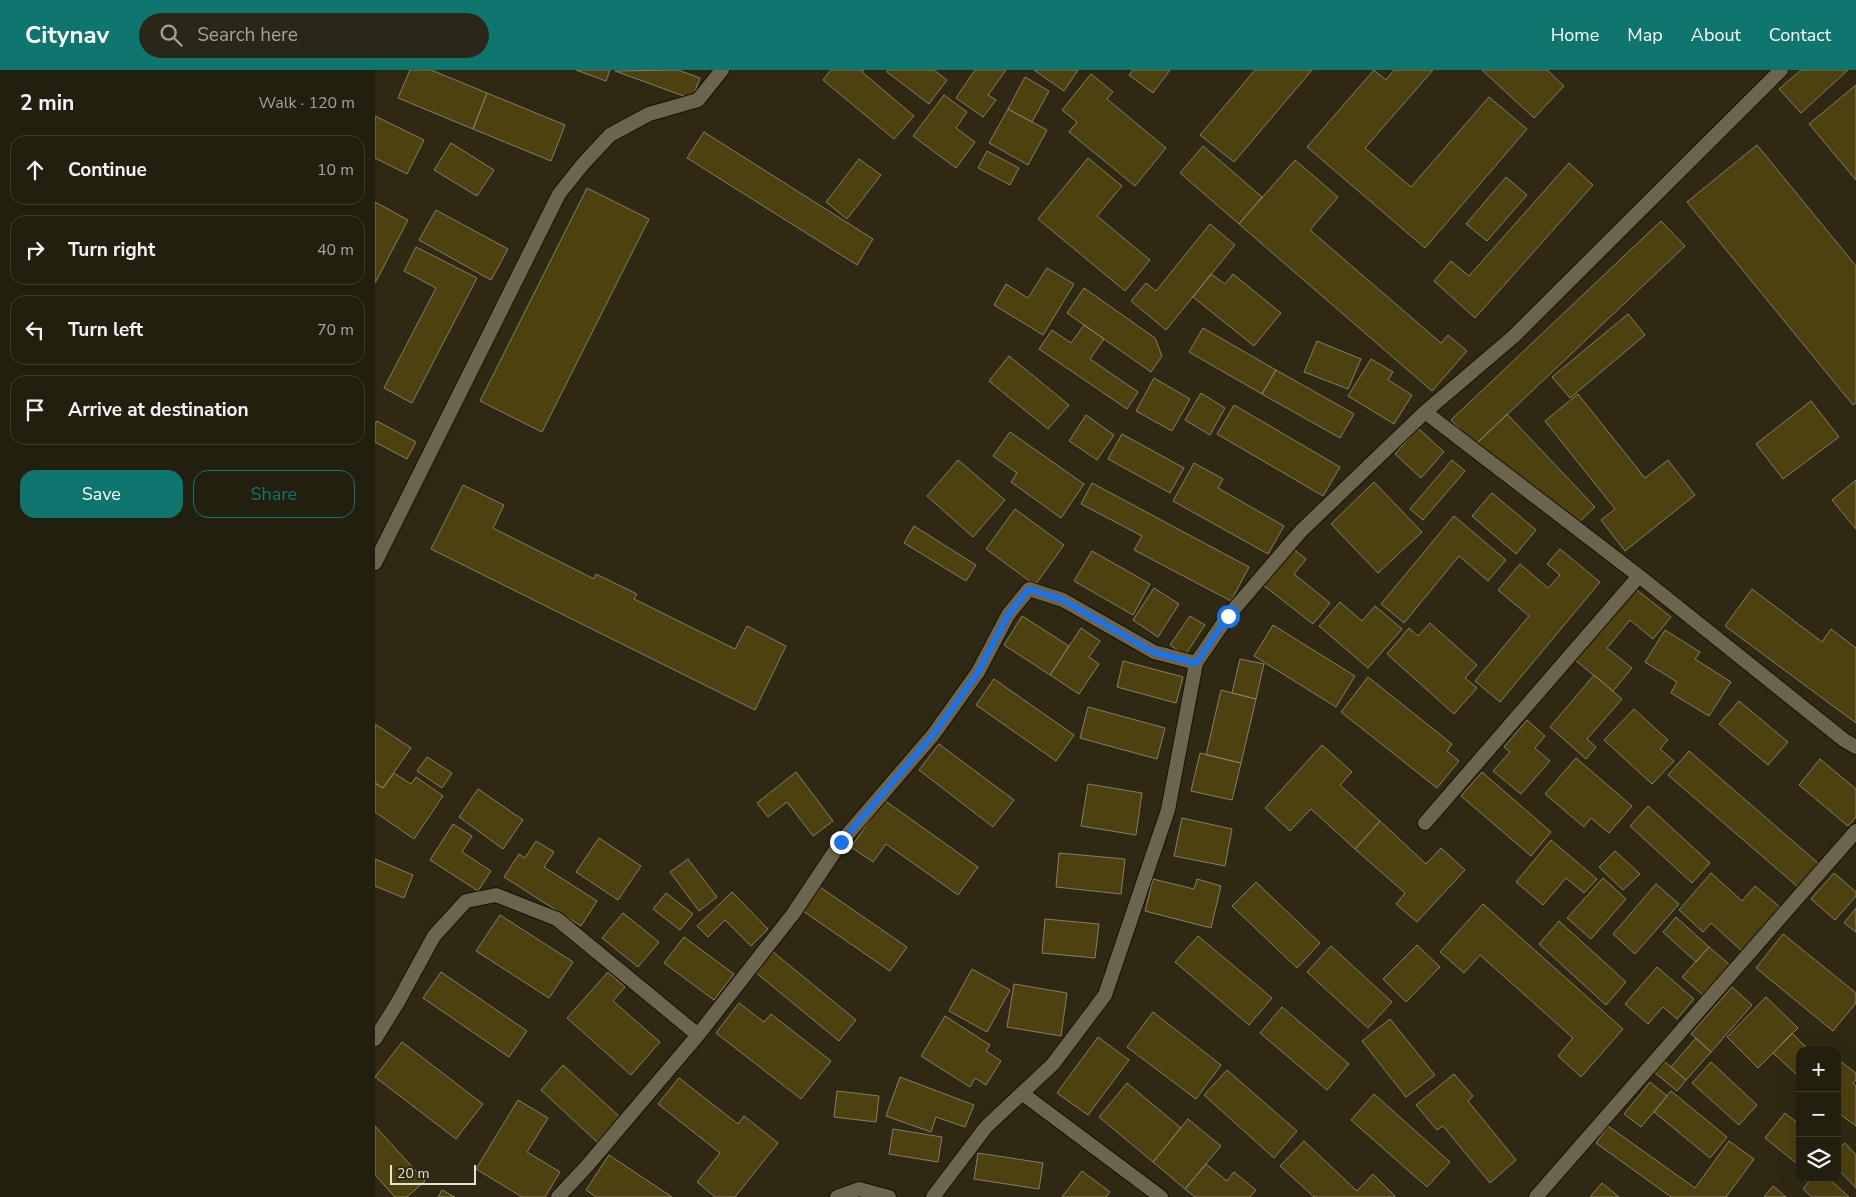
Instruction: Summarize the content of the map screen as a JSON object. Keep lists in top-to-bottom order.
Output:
{
  "scale_bar": "20 m",
  "page": {
    "header": "Citynav",
    "search": "Search here",
    "nav": [
      "Home",
      "Map",
      "About",
      "Contact"
    ],
    "heading": ["2 min", "Walk · 120 m"],
    "list": [
      ["Continue", "10 m"],
      ["Turn right", "40 m"],
      ["Turn left", "70 m"],
      "Arrive at destination"
    ],
    "buttons": ["Save", "Share"],
    "map_buttons": ["+", "−"],
    "scale": "20 m"
  }
}
